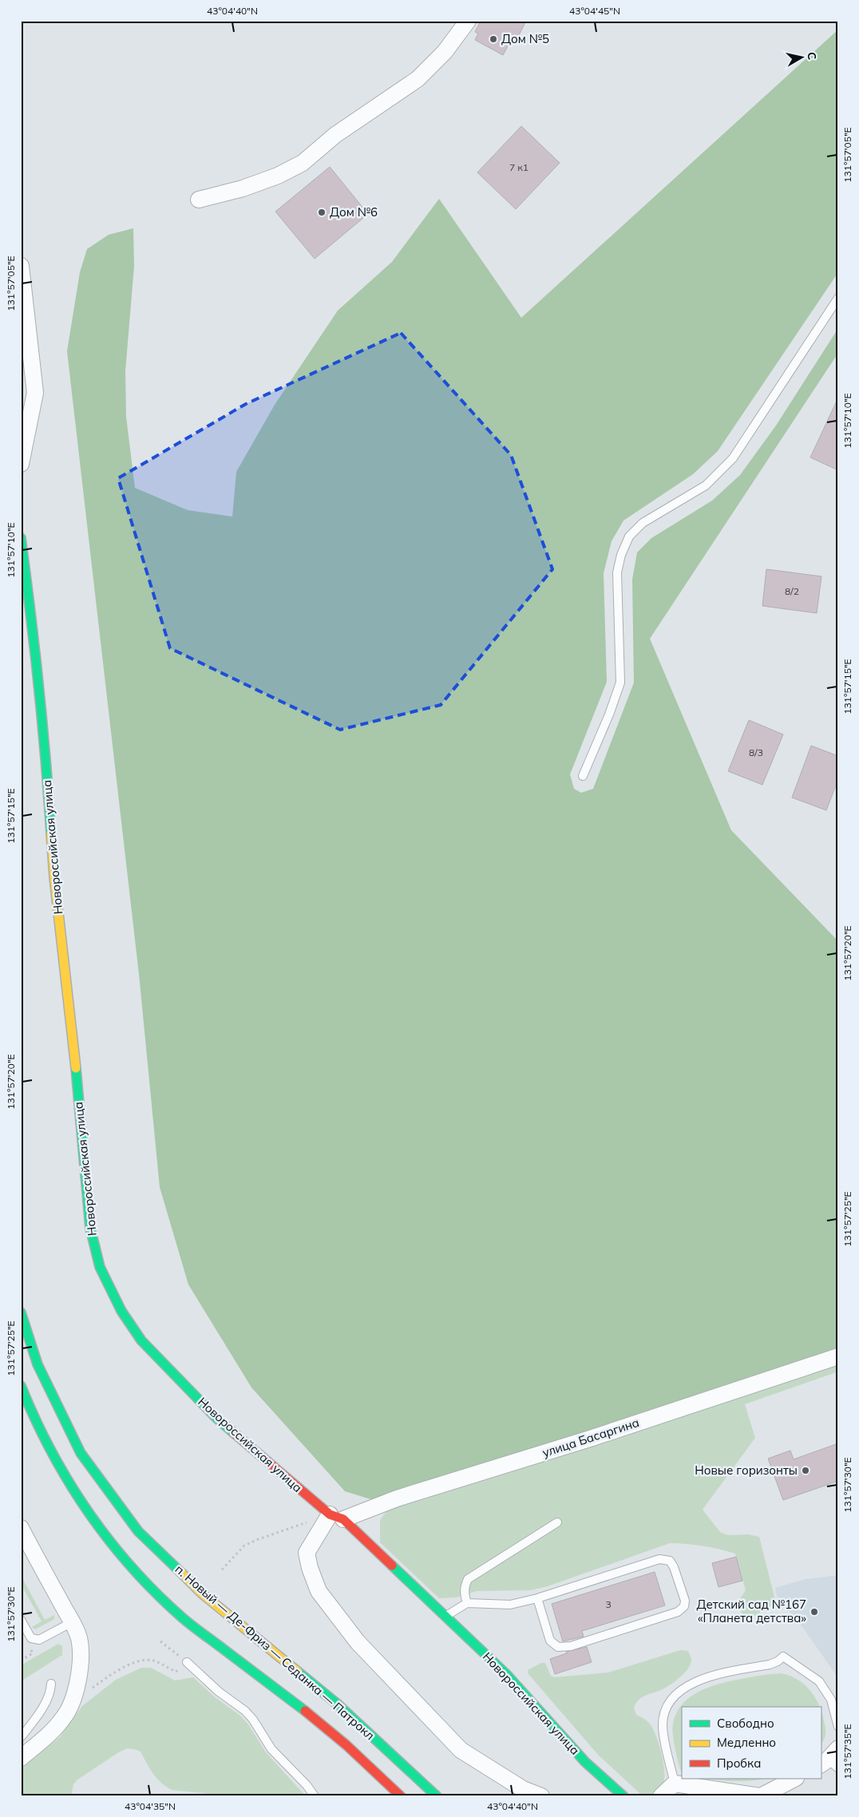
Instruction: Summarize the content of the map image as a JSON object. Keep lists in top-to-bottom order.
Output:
{
  "streets": {
    "main road": ["Новороссийская улица", "п. Новый — Де-Фриз — Седанка — Патрокл"],
    "street": ["улица Басаргина"]
  },
  "crossings": [
    ["Новороссийская улица", "улица Басаргина"]
  ],
  "places": [
    "Дом №5",
    "Дом №6",
    "Новые горизонты",
    "Детский сад №167 «Планета детства»"
  ],
  "house_numbers": [
    "7 к1",
    "8/2",
    "8/3",
    "3"
  ],
  "legend": ["Свободно", "Медленно", "Пробка"],
  "north": "right",
  "coordinates": [
    "43°04'40\"N",
    "43°04'45\"N",
    "131°57'05\"E",
    "131°57'10\"E",
    "131°57'15\"E",
    "131°57'20\"E",
    "131°57'25\"E",
    "131°57'30\"E",
    "131°57'35\"E",
    "43°04'35\"N"
  ]
}
